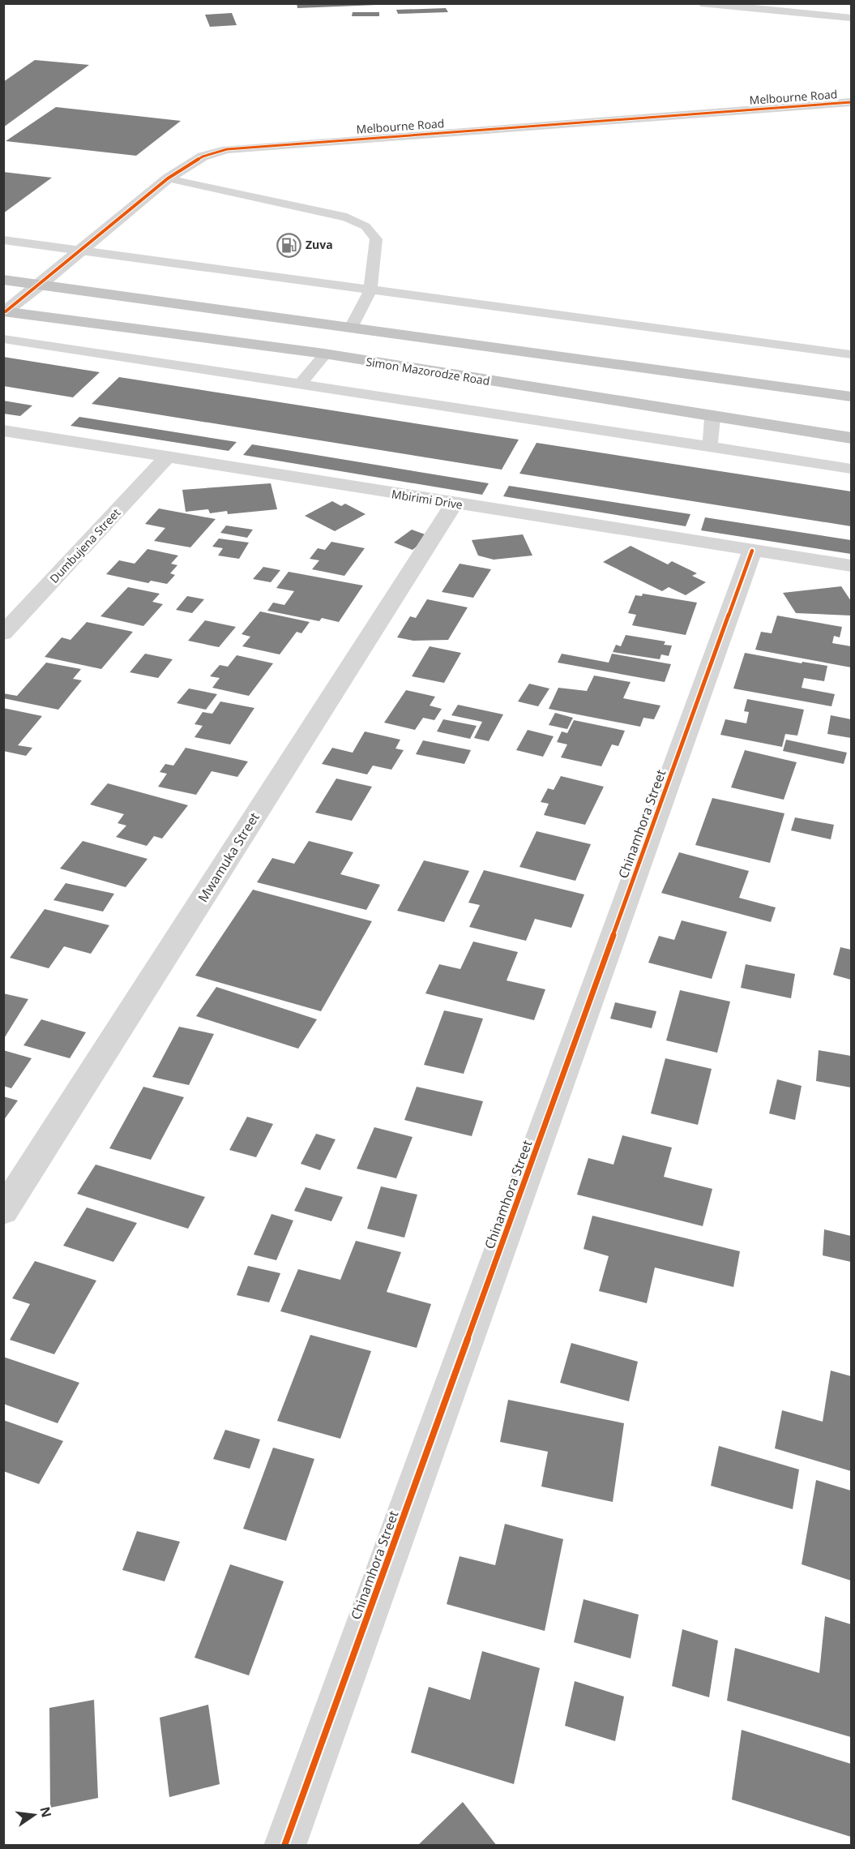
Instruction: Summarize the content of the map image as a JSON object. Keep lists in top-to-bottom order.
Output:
{
  "streets": {
    "highway": ["Simon Mazorodze Road"],
    "street": [
      "Melbourne Road",
      "Mbirimi Drive",
      "Dumbujena Street",
      "Chinamhora Street",
      "Mwamuka Street"
    ]
  },
  "crossings": [
    ["Melbourne Road", "Simon Mazorodze Road"],
    ["Mbirimi Drive", "Dumbujena Street"],
    ["Mbirimi Drive", "Chinamhora Street"],
    ["Mbirimi Drive", "Mwamuka Street"]
  ],
  "places": {
    "fuel station": ["Zuva"]
  },
  "north": "right"
}
